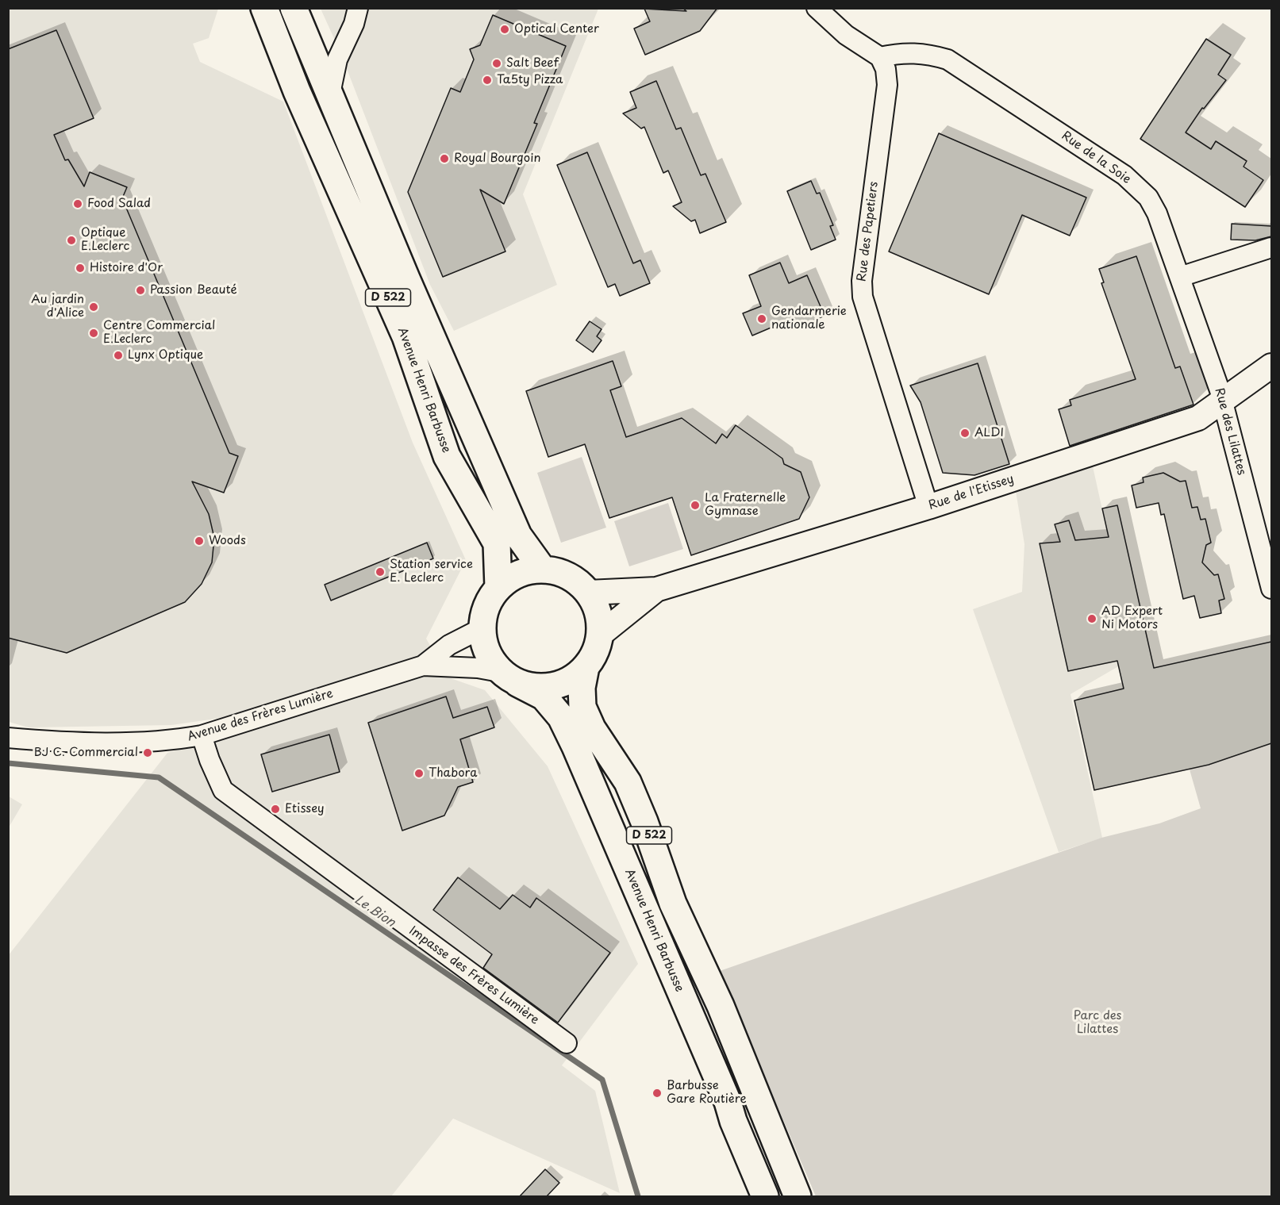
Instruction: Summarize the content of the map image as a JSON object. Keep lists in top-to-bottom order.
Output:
{
  "streets": {
    "main road": ["D 522", "Avenue Henri Barbusse"],
    "street": [
      "Rue de la Soie",
      "Rue des Papetiers",
      "Rue des Lilattes",
      "Rue de l'Etissey",
      "Avenue des Frères Lumière",
      "Impasse des Frères Lumière"
    ]
  },
  "crossings": [
    ["Rue de la Soie", "Rue des Papetiers"],
    ["Rue de la Soie", "Rue des Lilattes"],
    ["Rue des Papetiers", "Rue de l'Etissey"],
    ["D 522", "Avenue Henri Barbusse"],
    ["D 522", "Rue de l'Etissey"],
    ["D 522", "Avenue des Frères Lumière"],
    ["Avenue Henri Barbusse", "Rue de l'Etissey"],
    ["Avenue Henri Barbusse", "Avenue des Frères Lumière"],
    ["Rue des Lilattes", "Rue de l'Etissey"],
    ["Rue de l'Etissey", "Avenue des Frères Lumière"],
    ["Avenue des Frères Lumière", "Impasse des Frères Lumière"]
  ],
  "water": ["Le Bion"],
  "parks": ["Parc des Lilattes"],
  "places": [
    "Optical Center",
    "Salt Beef",
    "Ta5ty Pizza",
    "Royal Bourgoin",
    "Food Salad",
    "Optique E.Leclerc",
    "Histoire d'Or",
    "Passion Beauté",
    "Au jardin d'Alice",
    "Gendarmerie nationale",
    "Centre Commercial E.Leclerc",
    "Lynx Optique",
    "ALDI",
    "La Fraternelle Gymnase",
    "Woods",
    "Station service E. Leclerc",
    "AD Expert Ni Motors",
    "BJ C. Commercial",
    "Thabora",
    "Etissey",
    "Barbusse Gare Routière"
  ]
}
